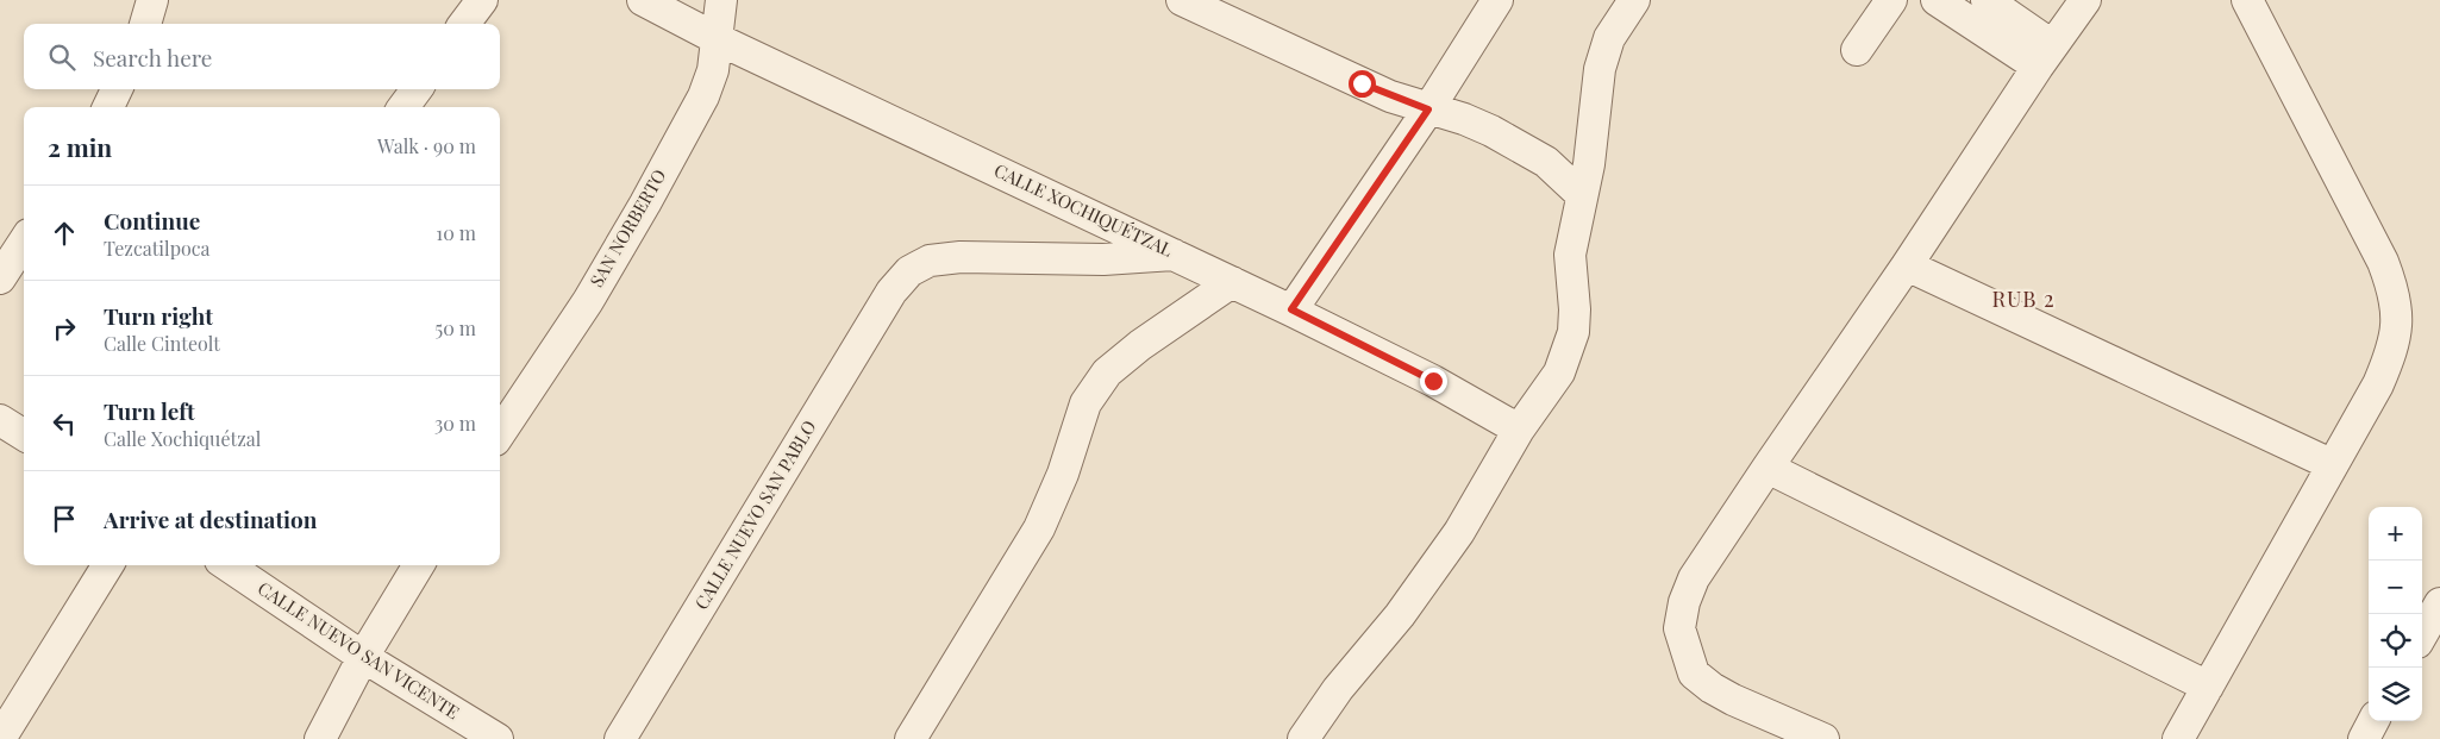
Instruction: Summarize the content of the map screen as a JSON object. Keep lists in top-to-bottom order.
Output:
{
  "streets": {
    "street": [
      "CALLE XOCHIQUÉTZAL",
      "SAN NORBERTO",
      "CALLE NUEVO SAN PABLO",
      "CALLE NUEVO SAN VICENTE"
    ]
  },
  "crossings": [
    ["CALLE XOCHIQUÉTZAL", "SAN NORBERTO"],
    ["CALLE XOCHIQUÉTZAL", "CALLE NUEVO SAN PABLO"]
  ],
  "districts": ["RUB 2"],
  "page": {
    "search": "Search here",
    "heading": ["2 min", "Walk · 90 m"],
    "list": [
      ["Continue", "Tezcatilpoca", "10 m"],
      ["Turn right", "Calle Cinteolt", "50 m"],
      ["Turn left", "Calle Xochiquétzal", "30 m"],
      "Arrive at destination"
    ],
    "map_buttons": ["+", "−"]
  }
}
